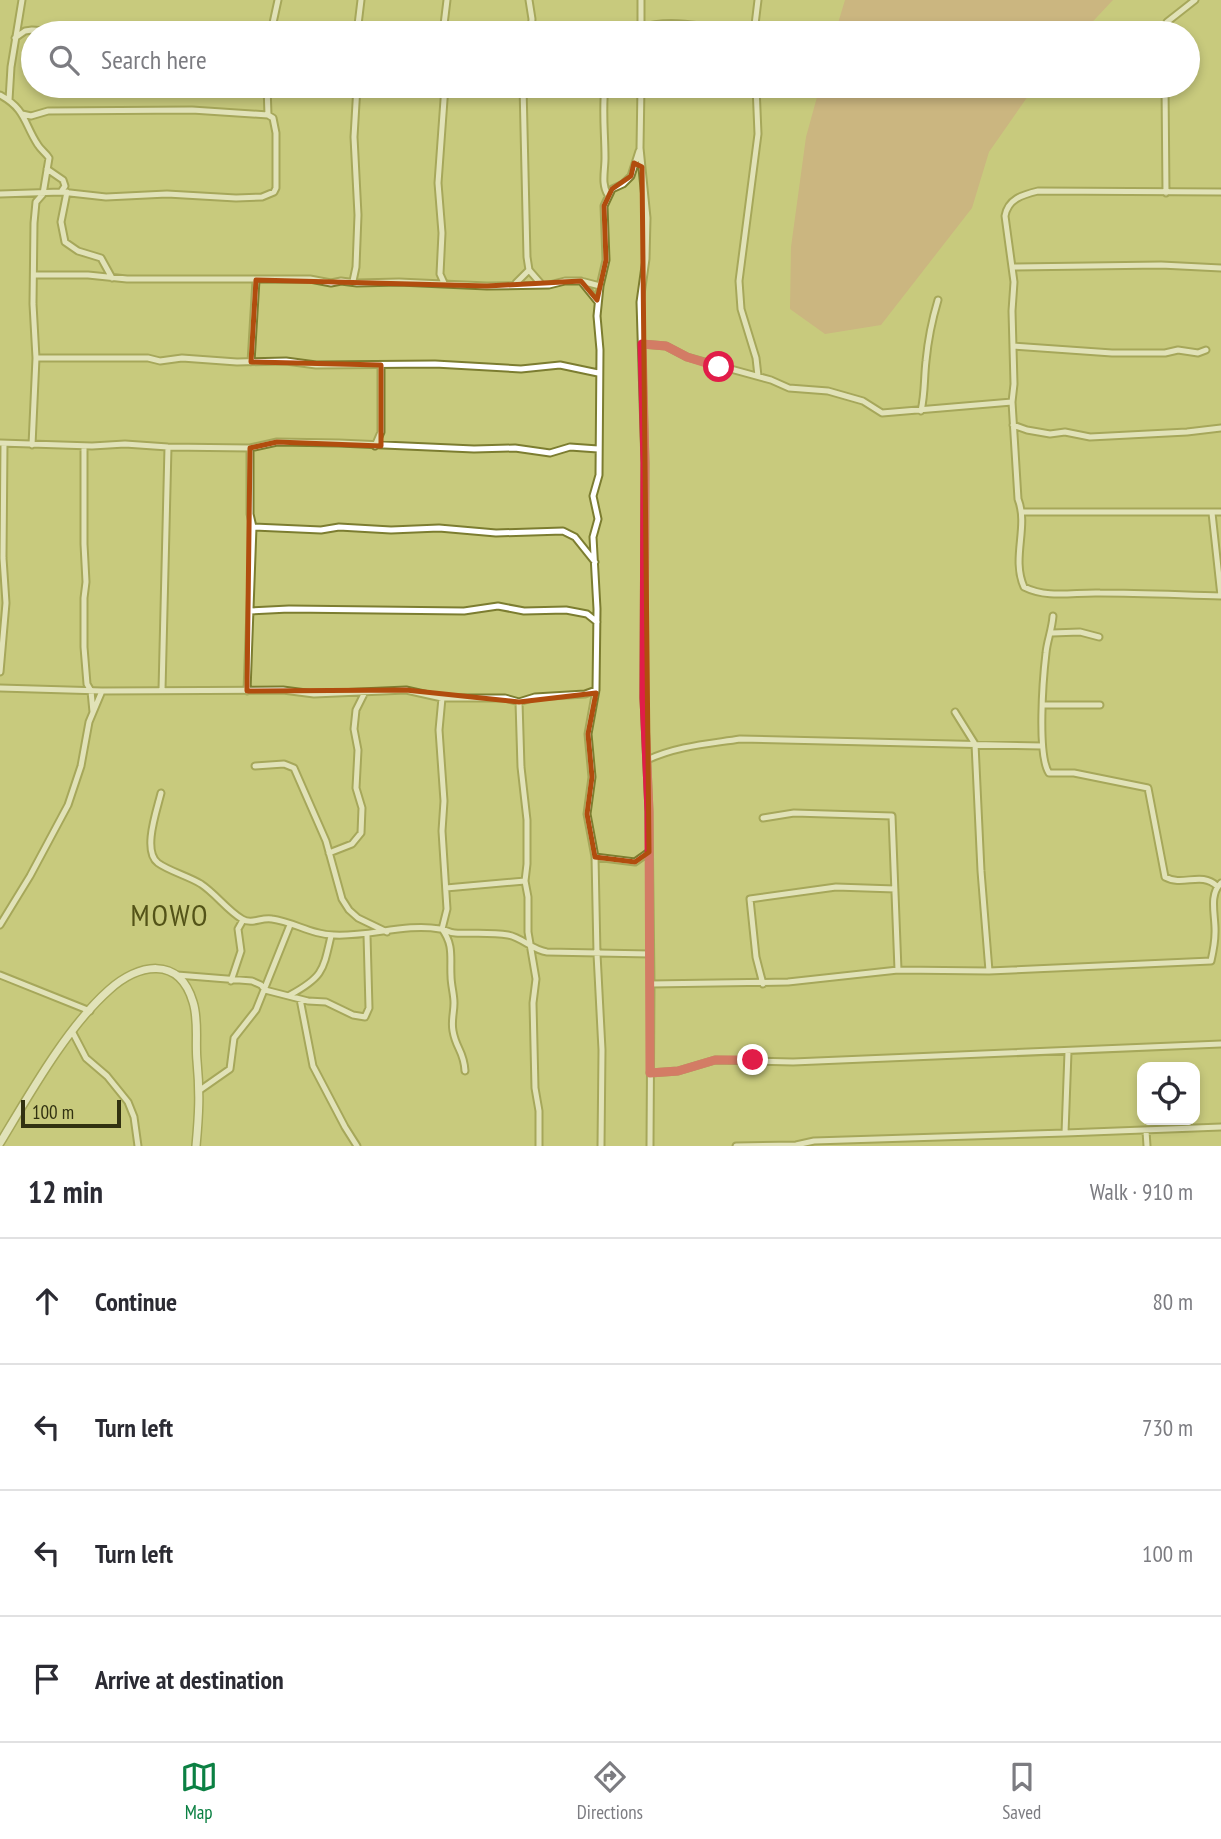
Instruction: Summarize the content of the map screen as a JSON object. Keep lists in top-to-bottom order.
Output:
{
  "districts": ["MOWO"],
  "scale_bar": "100 m",
  "page": {
    "search": "Search here",
    "scale": "100 m",
    "heading": ["12 min", "Walk · 910 m"],
    "list": [
      ["Continue", "80 m"],
      ["Turn left", "730 m"],
      ["Turn left", "100 m"],
      "Arrive at destination"
    ],
    "nav": ["Map", "Directions", "Saved"]
  }
}
